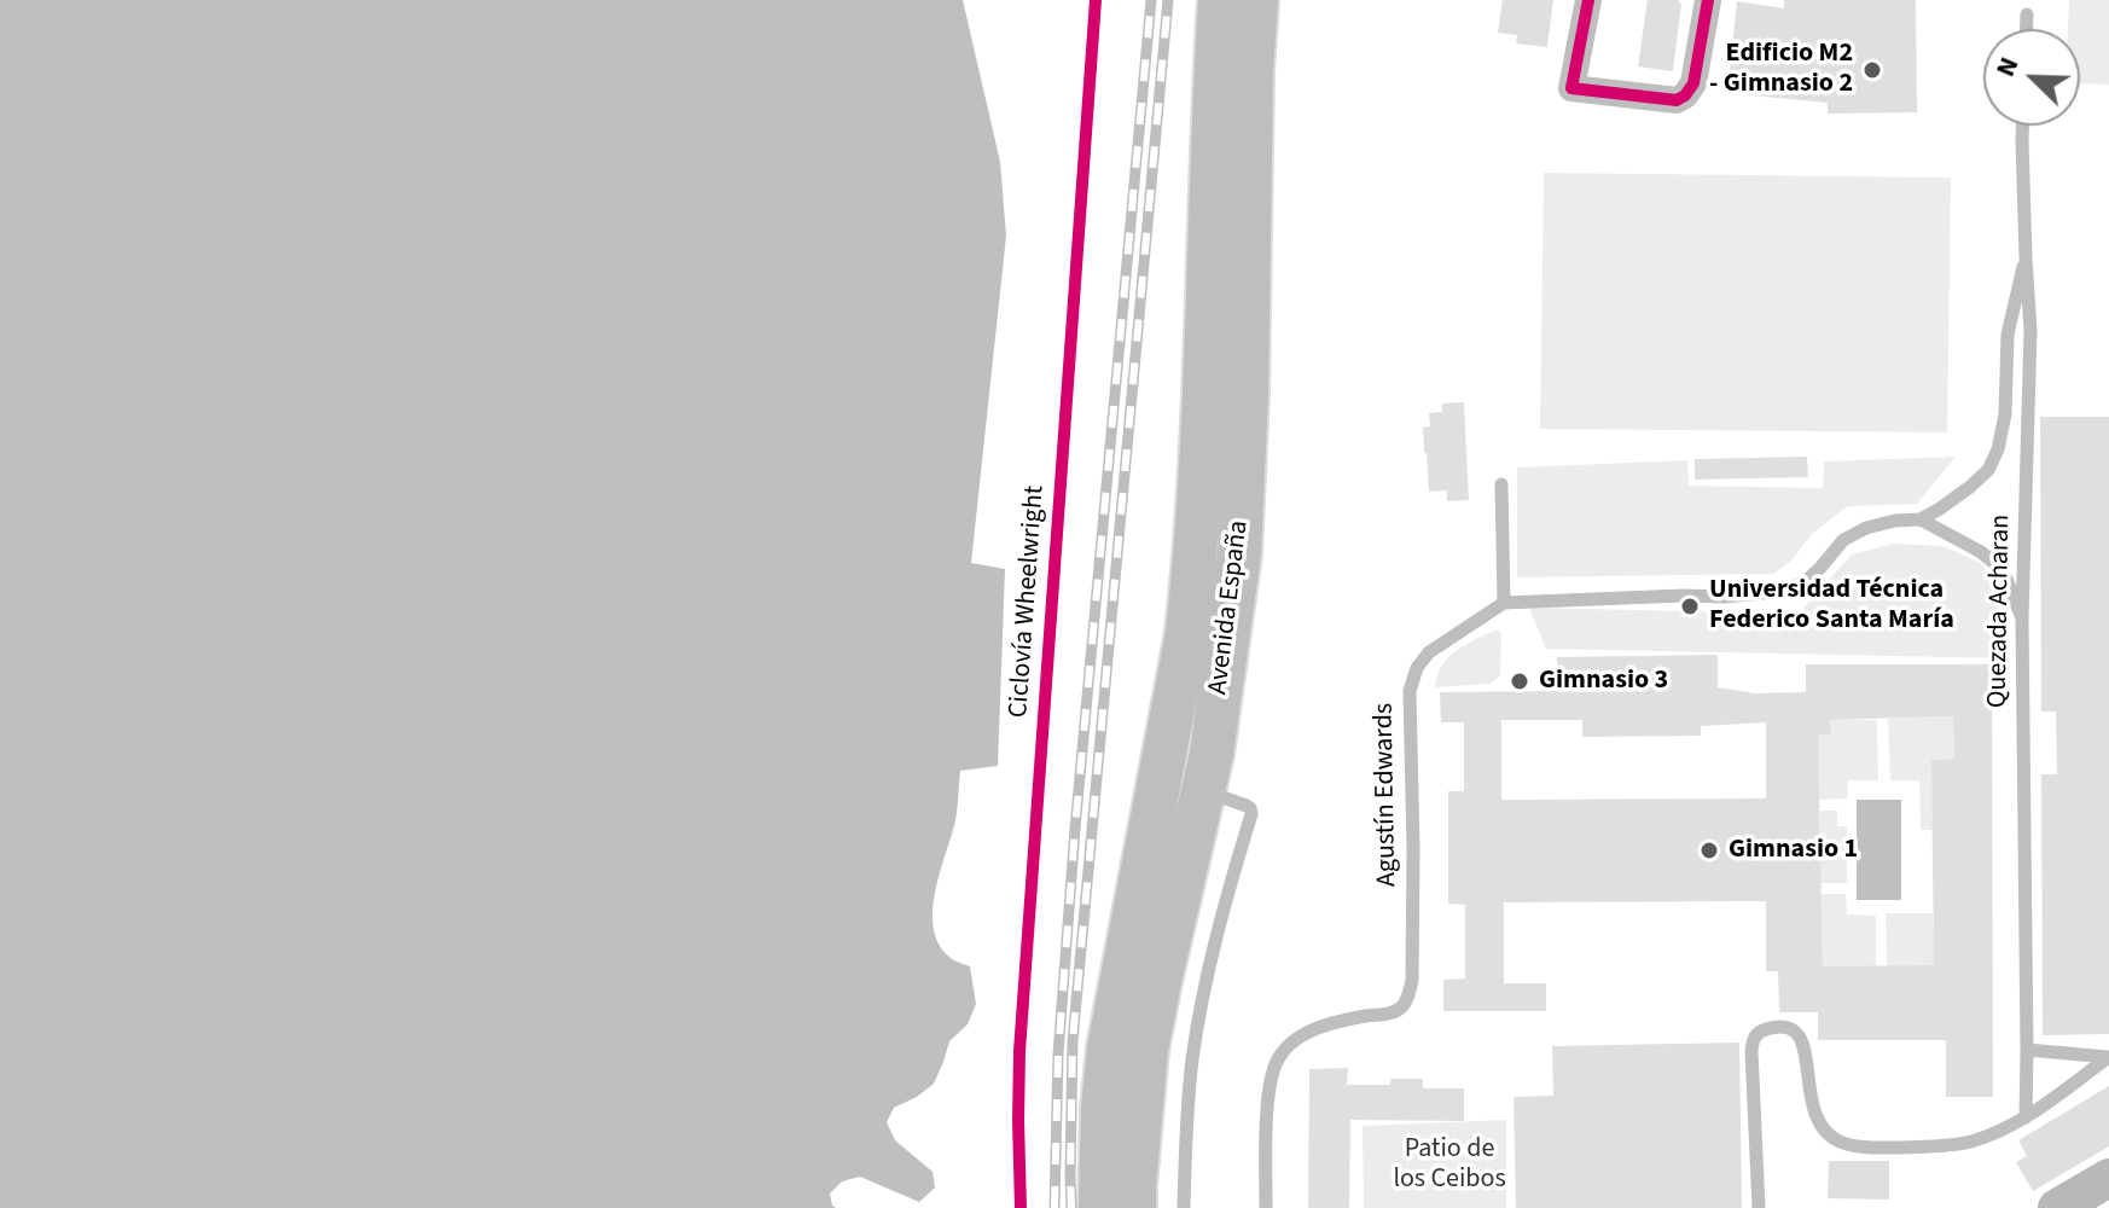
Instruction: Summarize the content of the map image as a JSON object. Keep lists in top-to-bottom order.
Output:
{
  "streets": {
    "main road": ["Avenida España"],
    "lane": ["Quezada Acharan", "Agustín Edwards"],
    "cycle path": ["Ciclovía Wheelwright"]
  },
  "parks": ["Patio de los Ceibos"],
  "places": [
    "Edificio M2 - Gimnasio 2",
    "Universidad Técnica Federico Santa María",
    "Gimnasio 3",
    "Gimnasio 1"
  ],
  "north": "top left"
}
